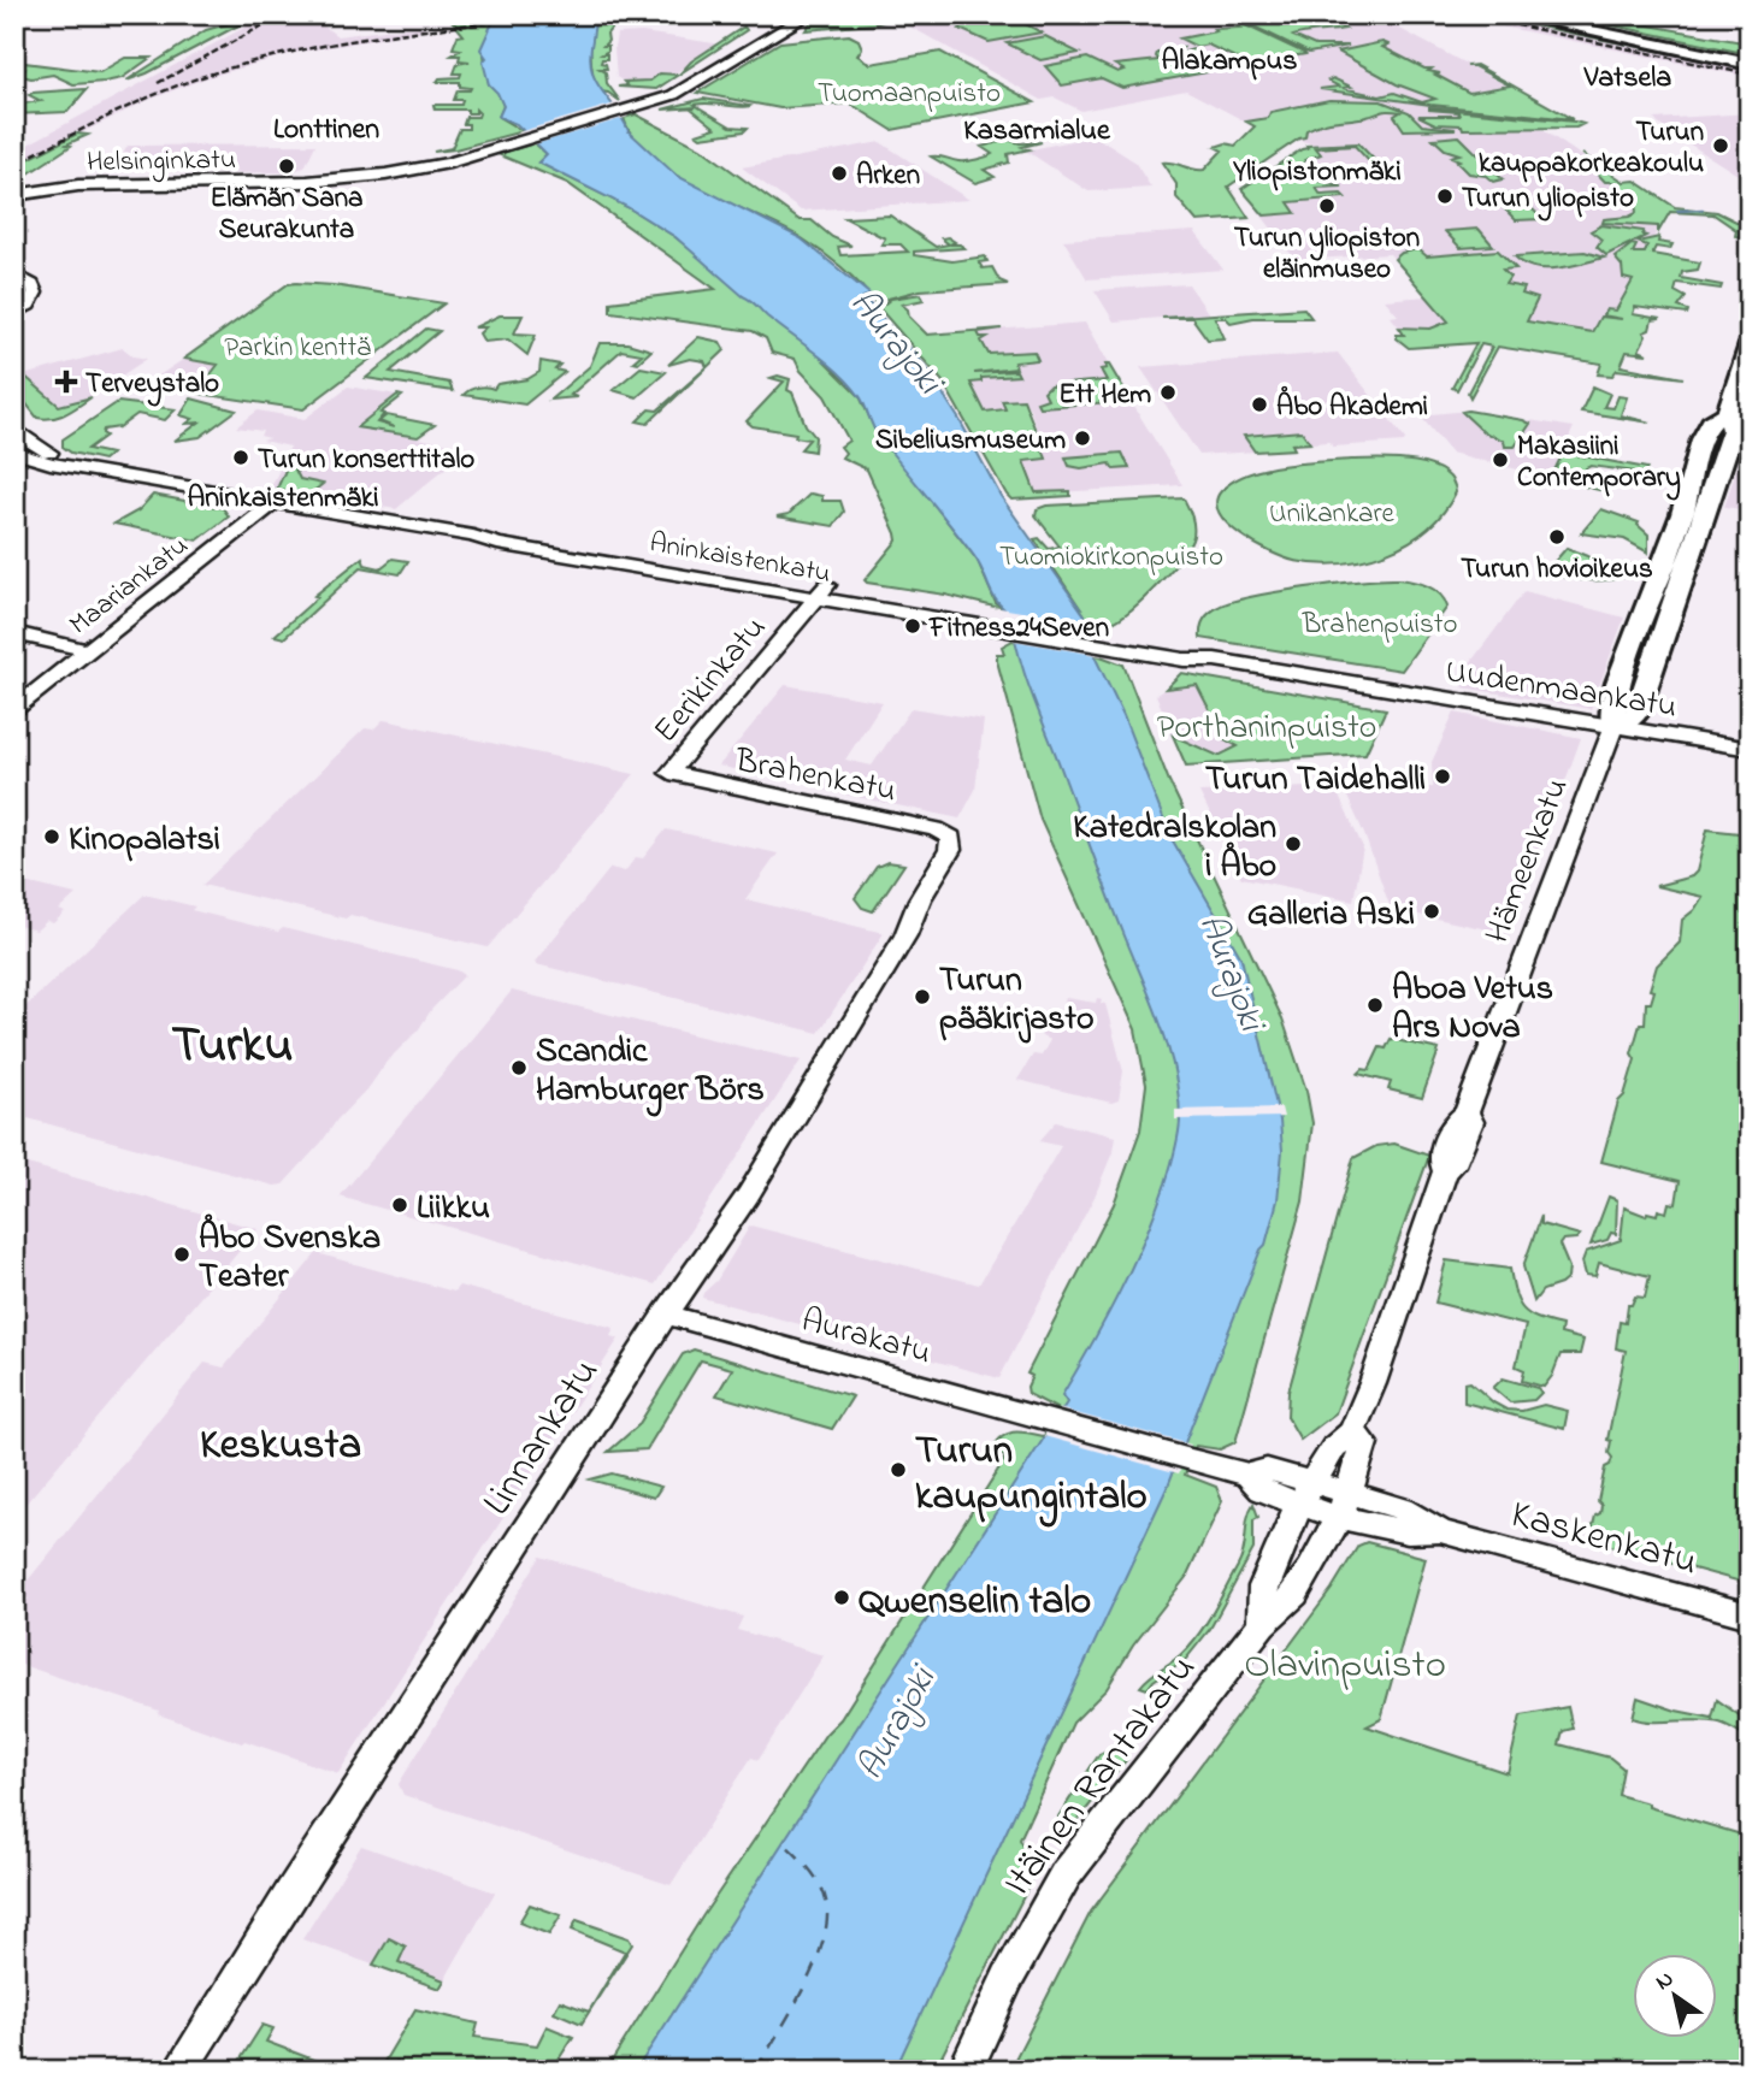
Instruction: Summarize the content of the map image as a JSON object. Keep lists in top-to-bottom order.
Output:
{
  "streets": {
    "highway": ["Hämeenkatu"],
    "main road": [
      "Helsinginkatu",
      "Aninkaistenkatu",
      "Maariankatu",
      "Eerikinkatu",
      "Uudenmaankatu",
      "Brahenkatu",
      "Aurakatu",
      "Linnankatu",
      "Kaskenkatu",
      "Itäinen Rantakatu"
    ]
  },
  "crossings": [
    ["Aninkaistenkatu", "Maariankatu"],
    ["Aninkaistenkatu", "Eerikinkatu"],
    ["Eerikinkatu", "Brahenkatu"],
    ["Uudenmaankatu", "Hämeenkatu"],
    ["Brahenkatu", "Linnankatu"],
    ["Hämeenkatu", "Kaskenkatu"],
    ["Hämeenkatu", "Itäinen Rantakatu"],
    ["Aurakatu", "Linnankatu"],
    ["Aurakatu", "Kaskenkatu"],
    ["Kaskenkatu", "Itäinen Rantakatu"]
  ],
  "districts": [
    "Alakampus",
    "Vatsela",
    "Lonttinen",
    "Kasarmialue",
    "Yliopistonmäki",
    "Aninkaistenmäki",
    "Turku",
    "Keskusta"
  ],
  "water": ["Aurajoki"],
  "parks": [
    "Tuomaanpuisto",
    "Parkin kenttä",
    "Unikankare",
    "Tuomiokirkonpuisto",
    "Brahenpuisto",
    "Porthaninpuisto",
    "Olavinpuisto"
  ],
  "places": {
    "other": [
      "Turun kauppakorkeakoulu",
      "Elämän Sana Seurakunta",
      "Arken",
      "Turun yliopisto",
      "Turun yliopiston eläinmuseo",
      "Ett Hem",
      "Åbo Akademi",
      "Sibeliusmuseum",
      "Turun konserttitalo",
      "Makasiini Contemporary",
      "Turun hovioikeus",
      "Fitness24Seven",
      "Turun Taidehalli",
      "Kinopalatsi",
      "Katedralskolan i Åbo",
      "Galleria Aski",
      "Turun pääkirjasto",
      "Aboa Vetus Ars Nova",
      "Scandic Hamburger Börs",
      "Liikku",
      "Åbo Svenska Teater",
      "Turun kaupungintalo",
      "Qwenselin talo"
    ],
    "health": ["Terveystalo"]
  },
  "north": "top left"
}
